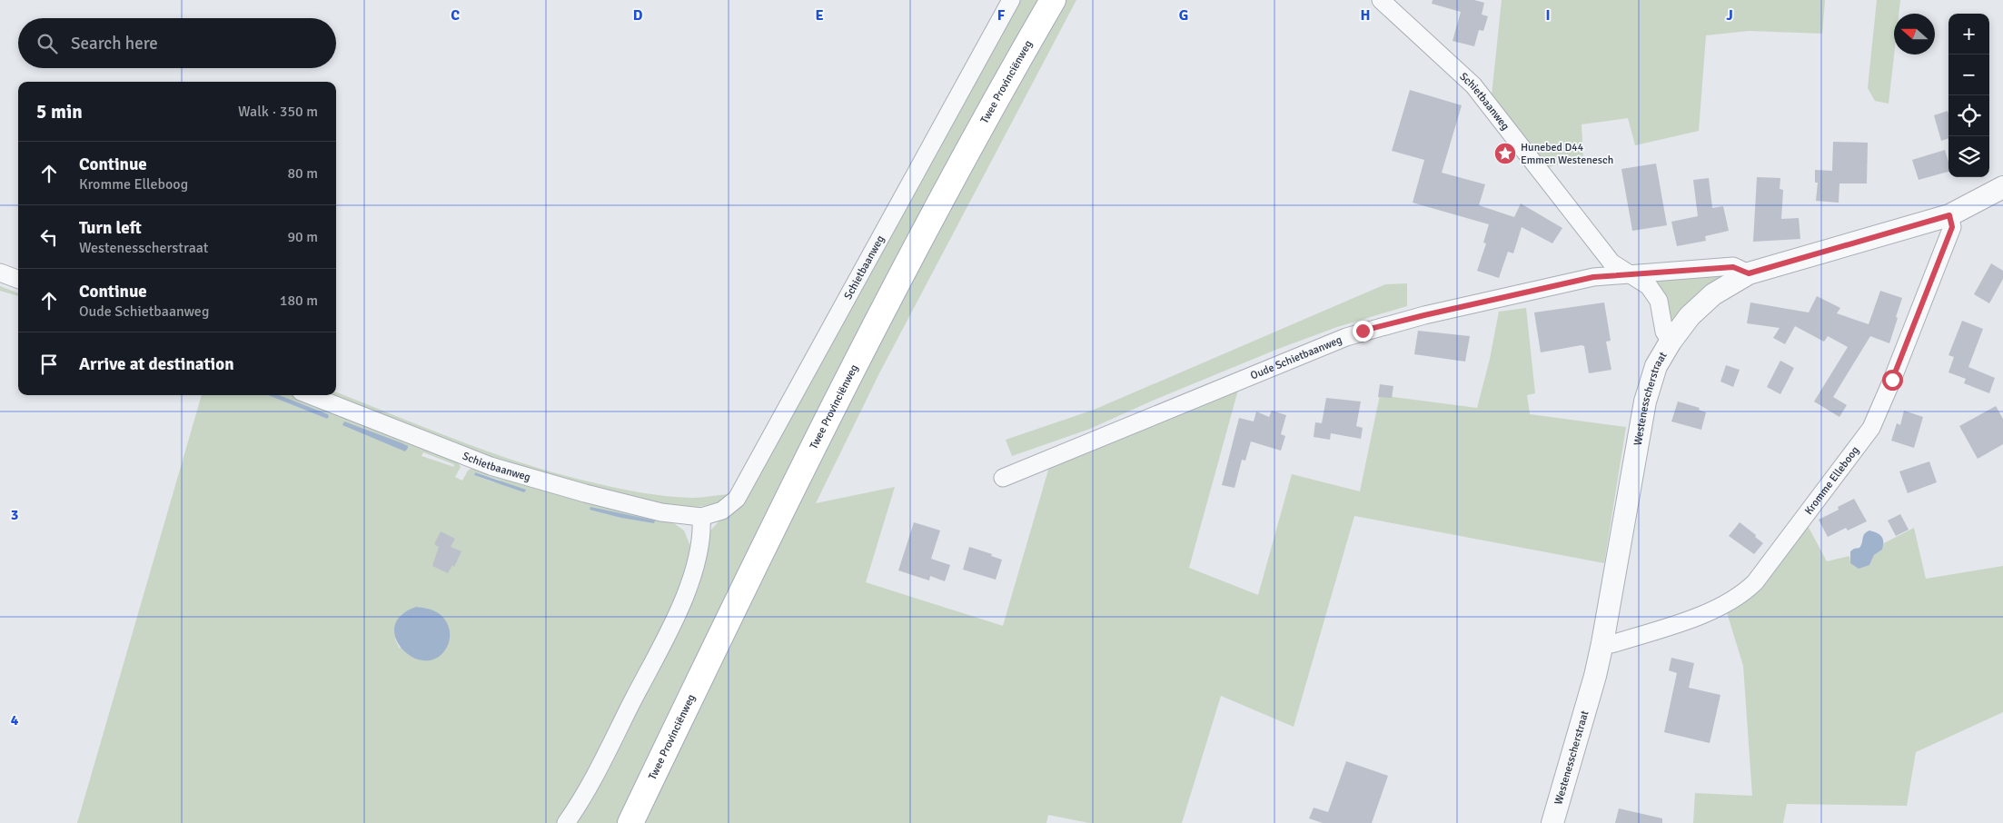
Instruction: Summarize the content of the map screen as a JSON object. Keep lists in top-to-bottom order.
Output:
{
  "streets": {
    "main road": ["Twee Provinciënweg"],
    "street": [
      "Schietbaanweg",
      "Oude Schietbaanweg",
      "Westenesscherstraat",
      "Kromme Elleboog"
    ]
  },
  "crossings": [
    ["Schietbaanweg", "Oude Schietbaanweg"],
    ["Oude Schietbaanweg", "Westenesscherstraat"],
    ["Westenesscherstraat", "Kromme Elleboog"]
  ],
  "places": {
    "place": ["Hunebed D44 Emmen Westenesch"]
  },
  "north": "left",
  "page": {
    "map_buttons": ["+", "−"],
    "search": "Search here",
    "heading": ["5 min", "Walk · 350 m"],
    "list": [
      ["Continue", "Kromme Elleboog", "80 m"],
      ["Turn left", "Westenesscherstraat", "90 m"],
      ["Continue", "Oude Schietbaanweg", "180 m"],
      "Arrive at destination"
    ]
  },
  "grid": {
    "columns": [
      "C",
      "D",
      "E",
      "F",
      "G",
      "H",
      "I",
      "J"
    ],
    "rows": ["3", "4"]
  }
}
